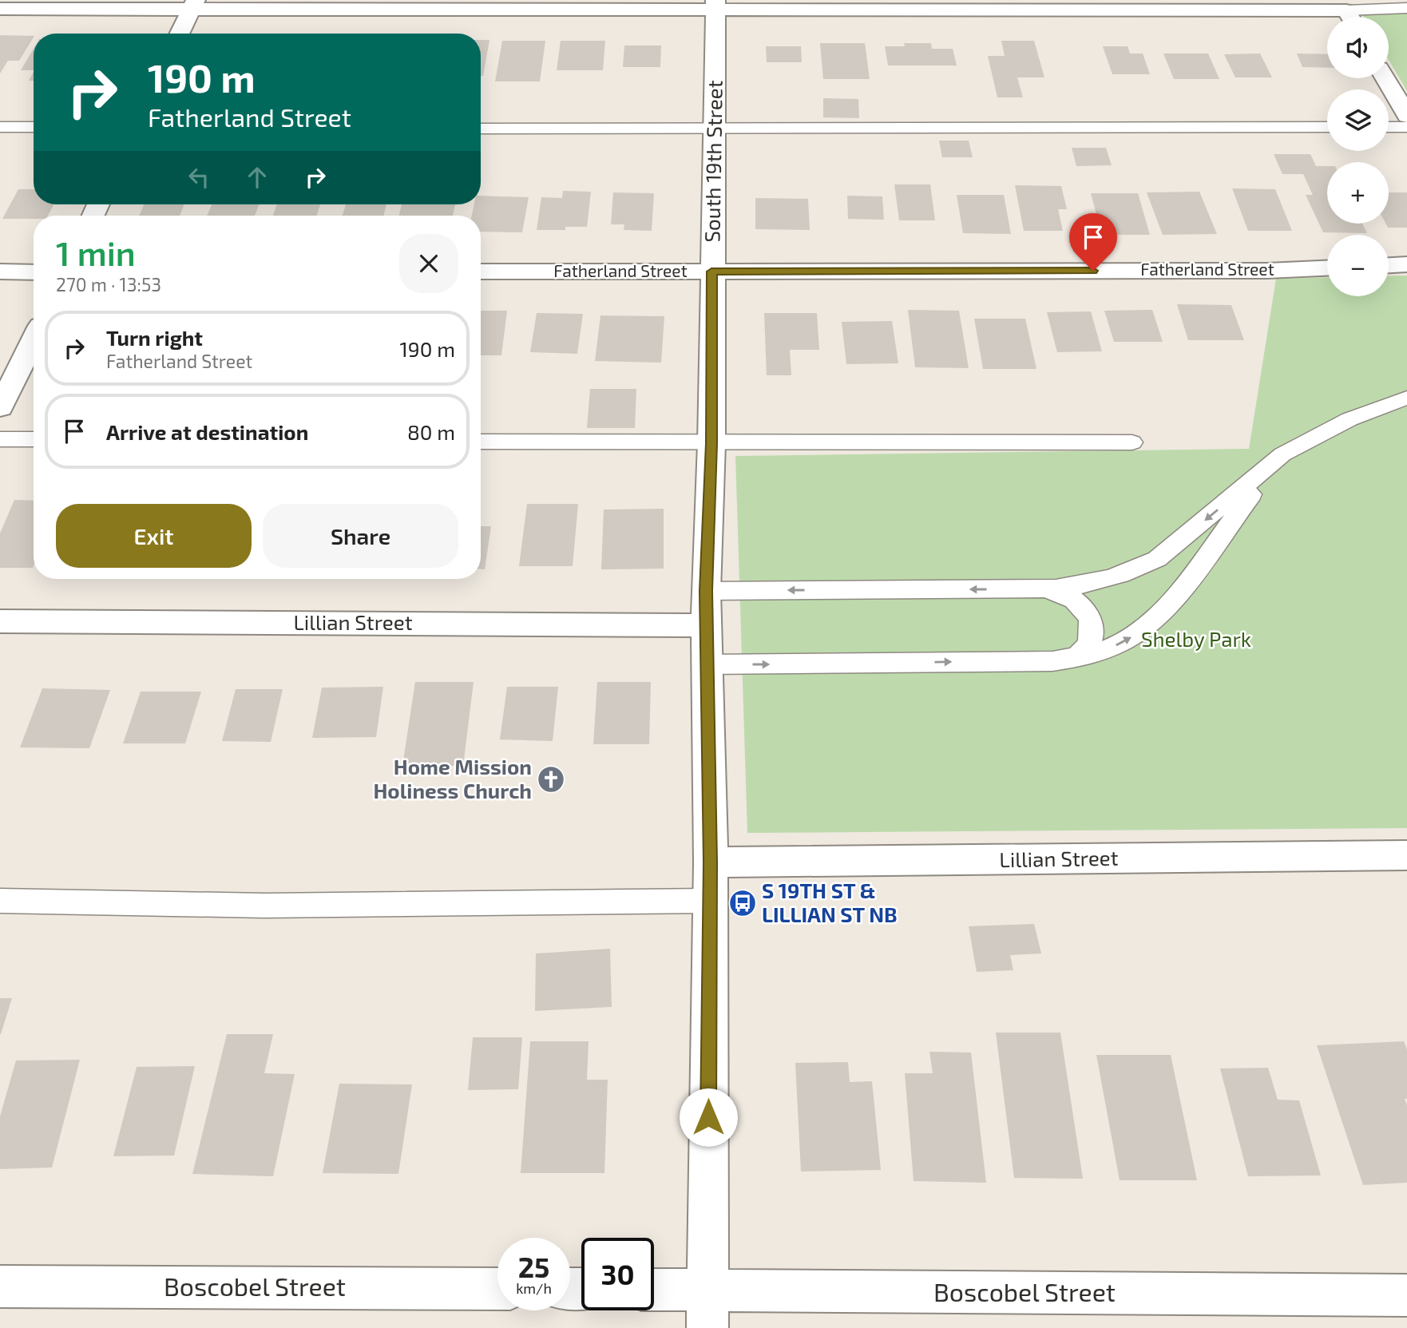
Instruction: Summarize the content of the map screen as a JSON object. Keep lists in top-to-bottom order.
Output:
{
  "streets": {
    "street": [
      "South 19th Street",
      "Fatherland Street",
      "Lillian Street",
      "Boscobel Street"
    ]
  },
  "crossings": [
    ["South 19th Street", "Fatherland Street"],
    ["South 19th Street", "Lillian Street"],
    ["South 19th Street", "Boscobel Street"]
  ],
  "parks": ["Shelby Park"],
  "places": {
    "church": ["Home Mission Holiness Church"],
    "bus stop": ["S 19TH ST & LILLIAN ST NB"]
  },
  "page": {
    "map_buttons": ["+", "−"],
    "turn": ["190 m", "Fatherland Street"],
    "heading": ["1 min", "270 m · 13:53"],
    "list": [
      {
        "name": "Turn right",
        "note": "Fatherland Street",
        "value": "190 m"
      },
      {
        "name": "Arrive at destination",
        "value": "80 m"
      }
    ],
    "buttons": ["Exit", "Share"],
    "speed": "25 km/h",
    "limit": "30"
  }
}
